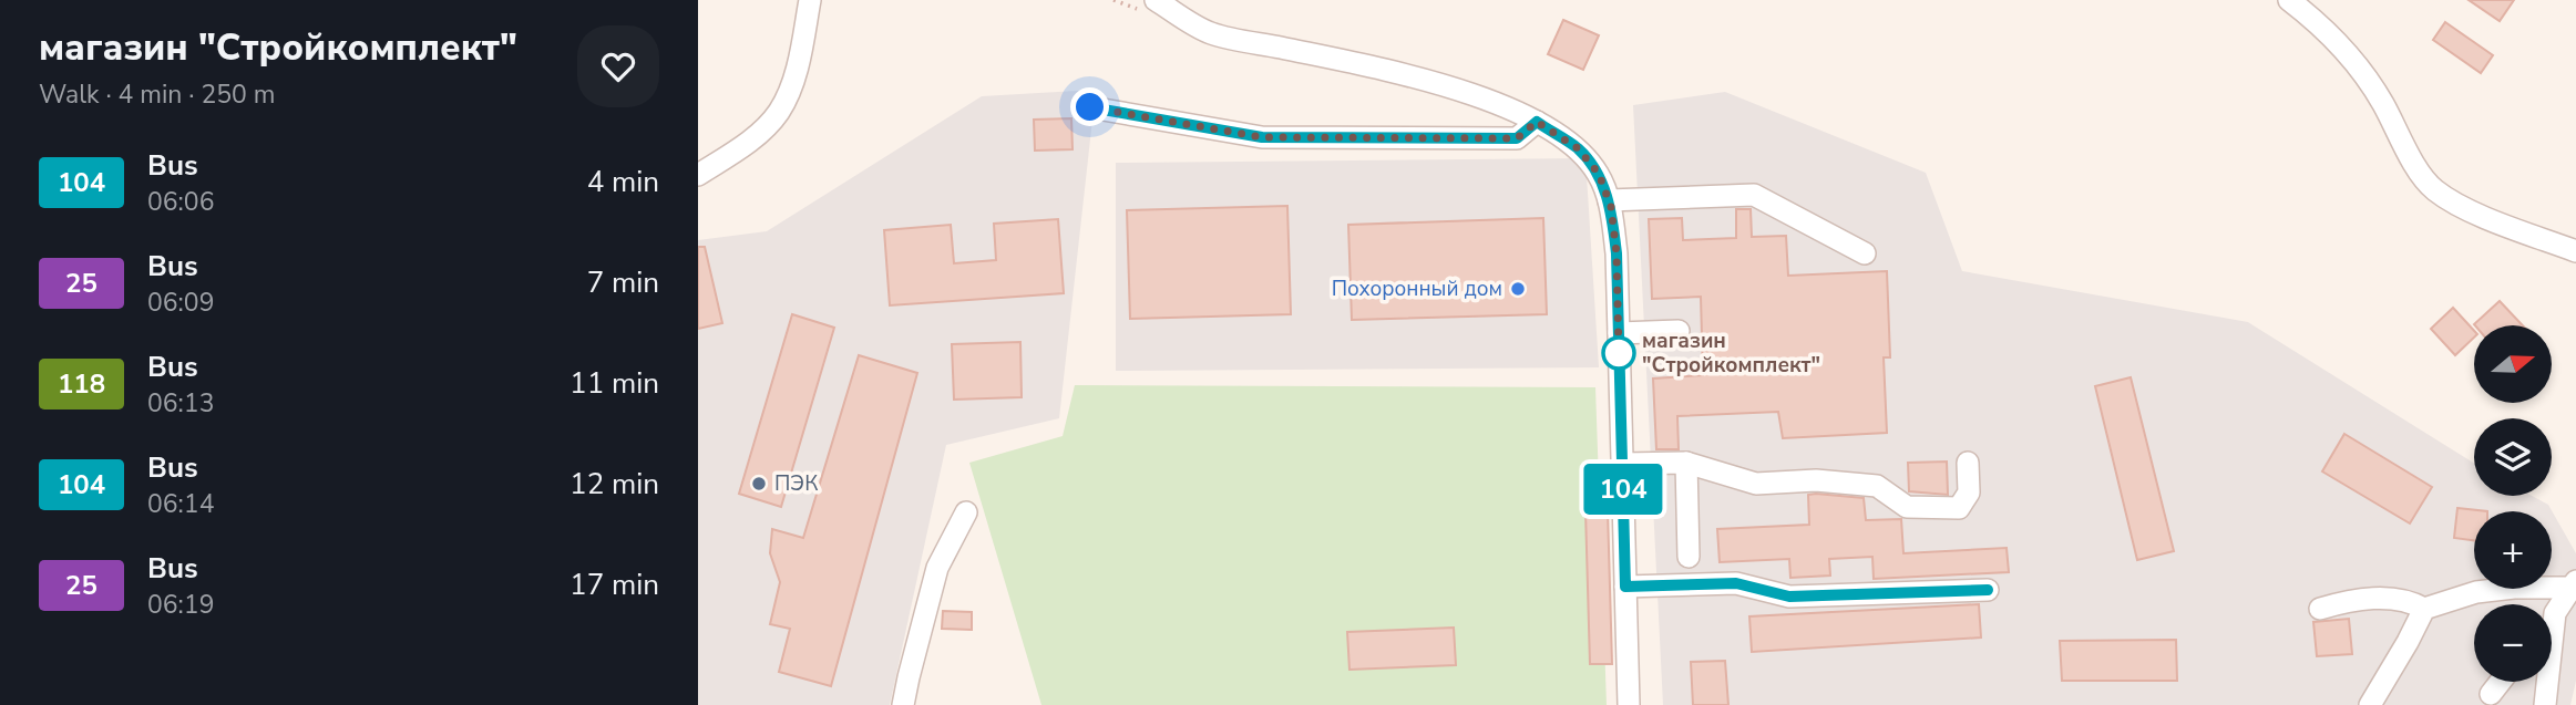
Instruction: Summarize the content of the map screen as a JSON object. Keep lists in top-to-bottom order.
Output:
{
  "places": ["Похоронный дом", "магазин \"Стройкомплект\"", "ПЭК"],
  "lines": ["bus line 104"],
  "north": "right",
  "page": {
    "heading": ["магазин \"Стройкомплект\"", "Walk · 4 min · 250 m"],
    "on_map": "104",
    "list": [
      {
        "mark": "104",
        "name": "Bus",
        "note": "06:06",
        "value": "4 min"
      },
      {
        "mark": "25",
        "name": "Bus",
        "note": "06:09",
        "value": "7 min"
      },
      {
        "mark": "118",
        "name": "Bus",
        "note": "06:13",
        "value": "11 min"
      },
      {
        "mark": "104",
        "name": "Bus",
        "note": "06:14",
        "value": "12 min"
      },
      {
        "mark": "25",
        "name": "Bus",
        "note": "06:19",
        "value": "17 min"
      }
    ],
    "map_buttons": ["+", "−"]
  }
}
